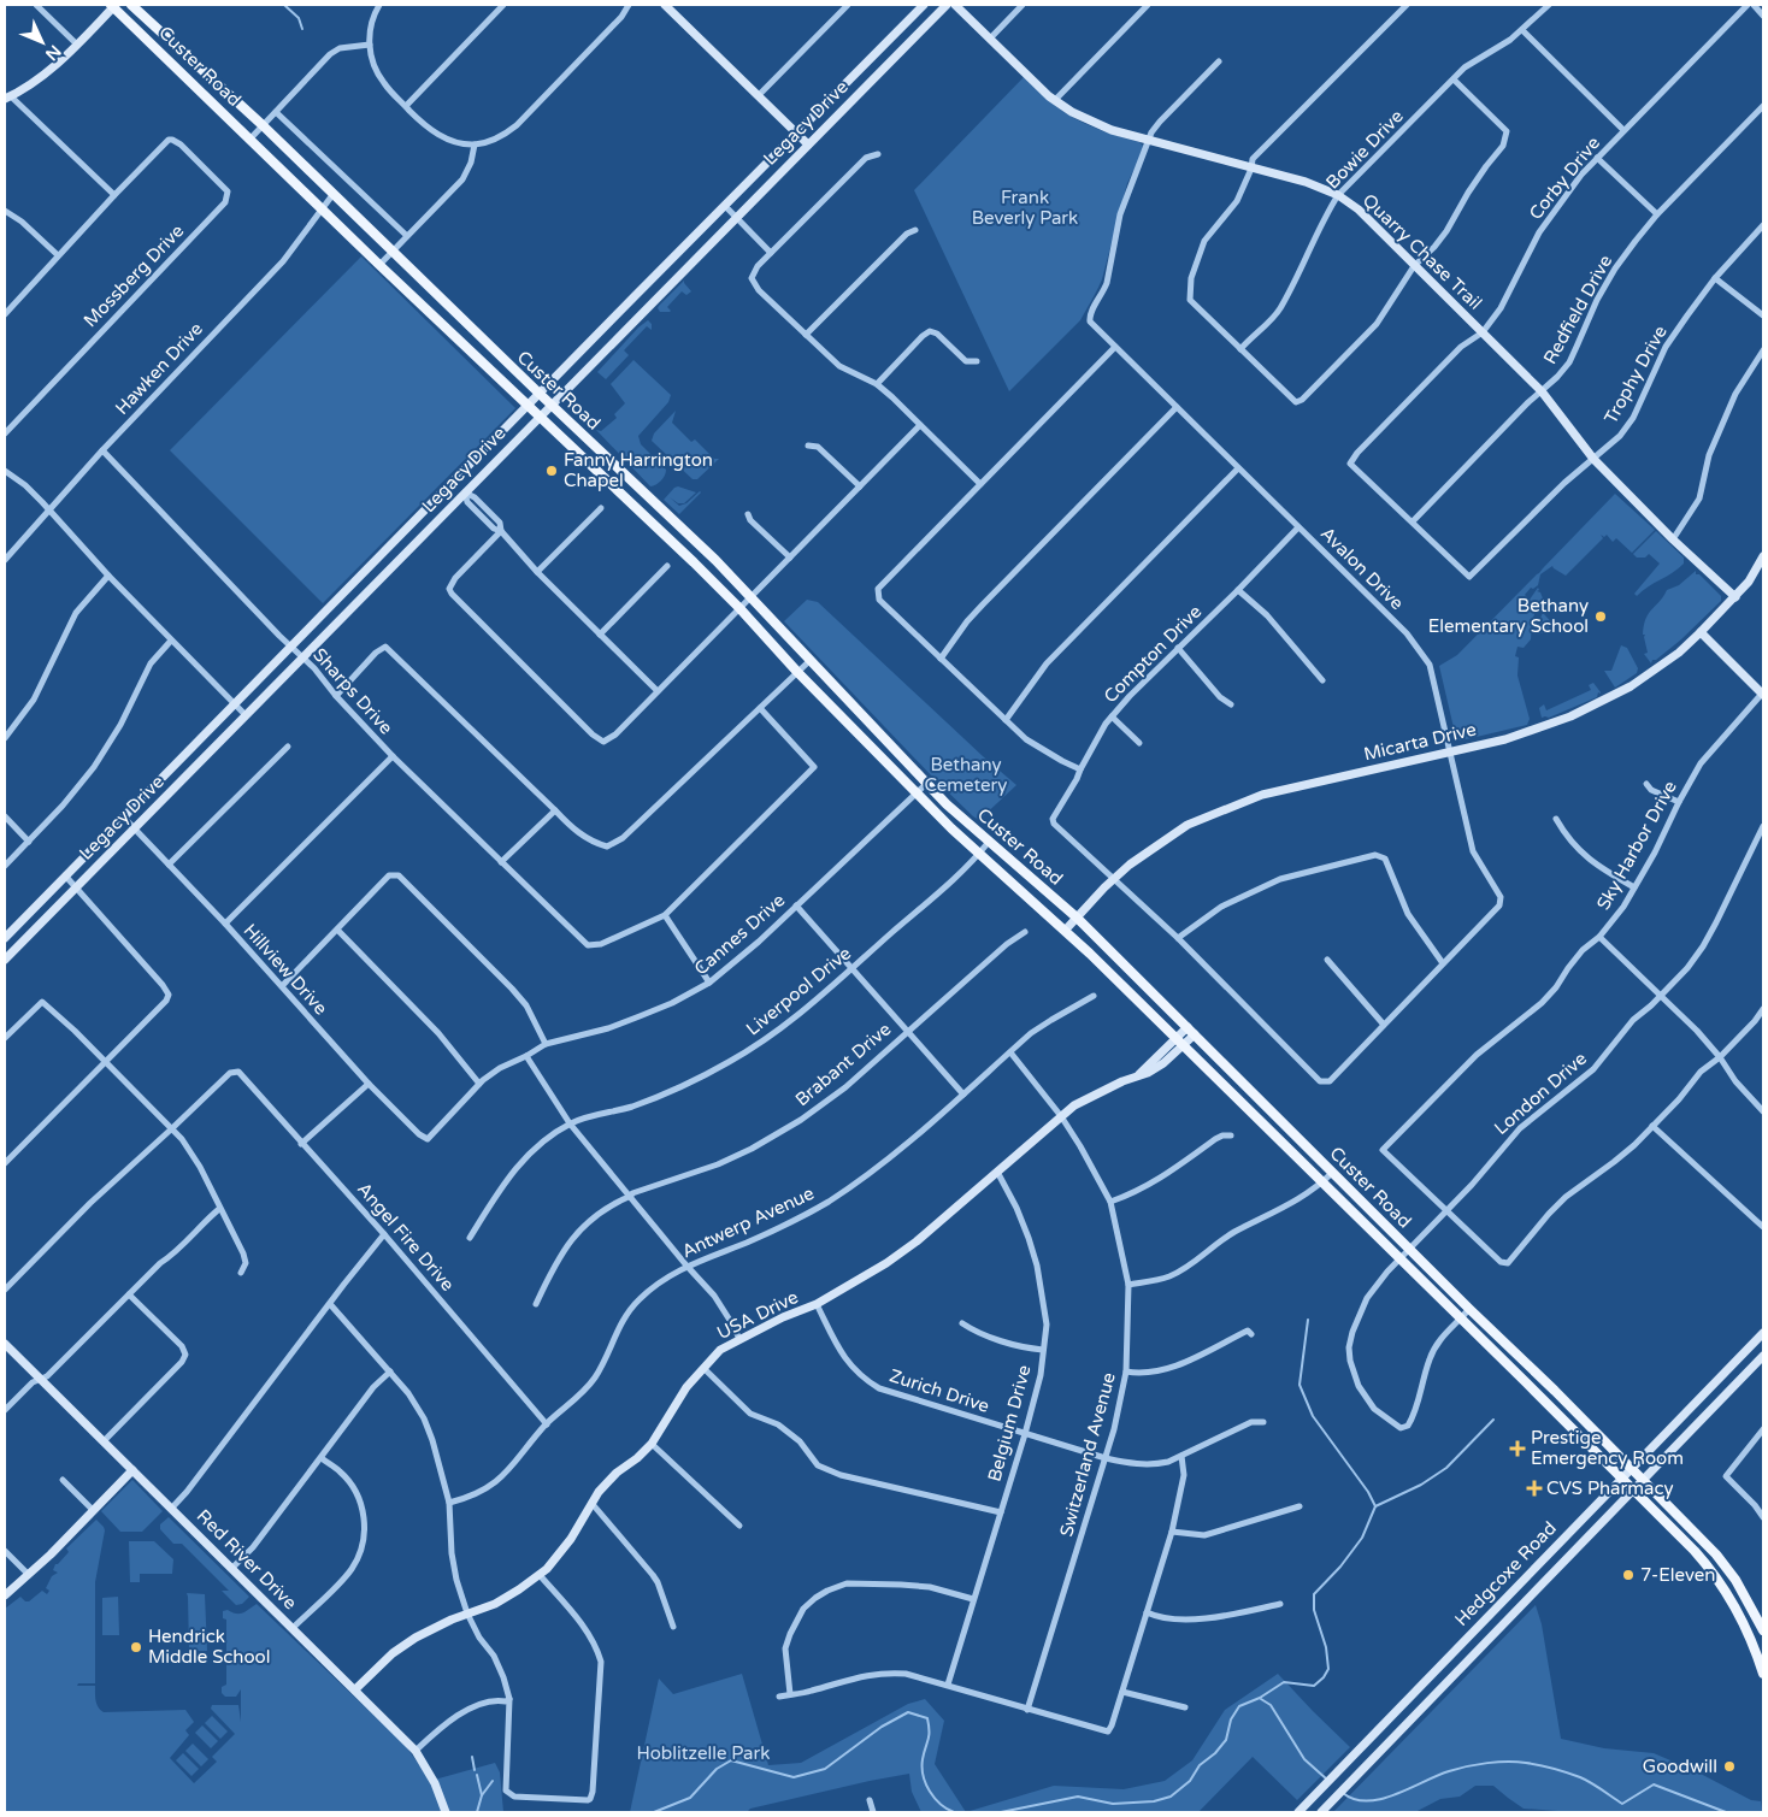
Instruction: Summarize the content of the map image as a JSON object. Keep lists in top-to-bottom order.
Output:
{
  "streets": {
    "main road": ["Custer Road"],
    "street": [
      "Legacy Drive",
      "Bowie Drive",
      "Corby Drive",
      "Quarry Chase Trail",
      "Mossberg Drive",
      "Redfield Drive",
      "Hawken Drive",
      "Trophy Drive",
      "Avalon Drive",
      "Compton Drive",
      "Sharps Drive",
      "Micarta Drive",
      "Sky Harbor Drive",
      "Cannes Drive",
      "Hillview Drive",
      "Liverpool Drive",
      "Brabant Drive",
      "London Drive",
      "Antwerp Avenue",
      "Angel Fire Drive",
      "USA Drive",
      "Zurich Drive",
      "Belgium Drive",
      "Switzerland Avenue",
      "Red River Drive",
      "Hedgcoxe Road"
    ]
  },
  "crossings": [
    ["Custer Road", "Legacy Drive"],
    ["Custer Road", "Hawken Drive"],
    ["Custer Road", "Micarta Drive"],
    ["Custer Road", "Cannes Drive"],
    ["Custer Road", "Liverpool Drive"],
    ["Custer Road", "London Drive"],
    ["Custer Road", "USA Drive"],
    ["Custer Road", "Hedgcoxe Road"],
    ["Legacy Drive", "Sharps Drive"],
    ["Legacy Drive", "Hillview Drive"],
    ["Bowie Drive", "Quarry Chase Trail"],
    ["Corby Drive", "Quarry Chase Trail"],
    ["Corby Drive", "Redfield Drive"],
    ["Corby Drive", "Trophy Drive"],
    ["Quarry Chase Trail", "Redfield Drive"],
    ["Quarry Chase Trail", "Trophy Drive"],
    ["Quarry Chase Trail", "Avalon Drive"],
    ["Quarry Chase Trail", "Micarta Drive"],
    ["Redfield Drive", "Trophy Drive"],
    ["Hawken Drive", "Sharps Drive"],
    ["Avalon Drive", "Compton Drive"],
    ["Avalon Drive", "Micarta Drive"],
    ["Compton Drive", "Micarta Drive"],
    ["Sky Harbor Drive", "London Drive"],
    ["Cannes Drive", "Hillview Drive"],
    ["Antwerp Avenue", "Angel Fire Drive"],
    ["Antwerp Avenue", "Switzerland Avenue"],
    ["USA Drive", "Zurich Drive"],
    ["USA Drive", "Belgium Drive"],
    ["USA Drive", "Switzerland Avenue"],
    ["USA Drive", "Red River Drive"],
    ["Zurich Drive", "Belgium Drive"],
    ["Zurich Drive", "Switzerland Avenue"]
  ],
  "parks": ["Frank Beverly Park", "Bethany Cemetery", "Hoblitzelle Park"],
  "places": {
    "other": [
      "Fanny Harrington Chapel",
      "Bethany Elementary School",
      "7-Eleven",
      "Hendrick Middle School",
      "Goodwill"
    ],
    "health": ["Prestige Emergency Room", "CVS Pharmacy"]
  },
  "north": "bottom right"
}
